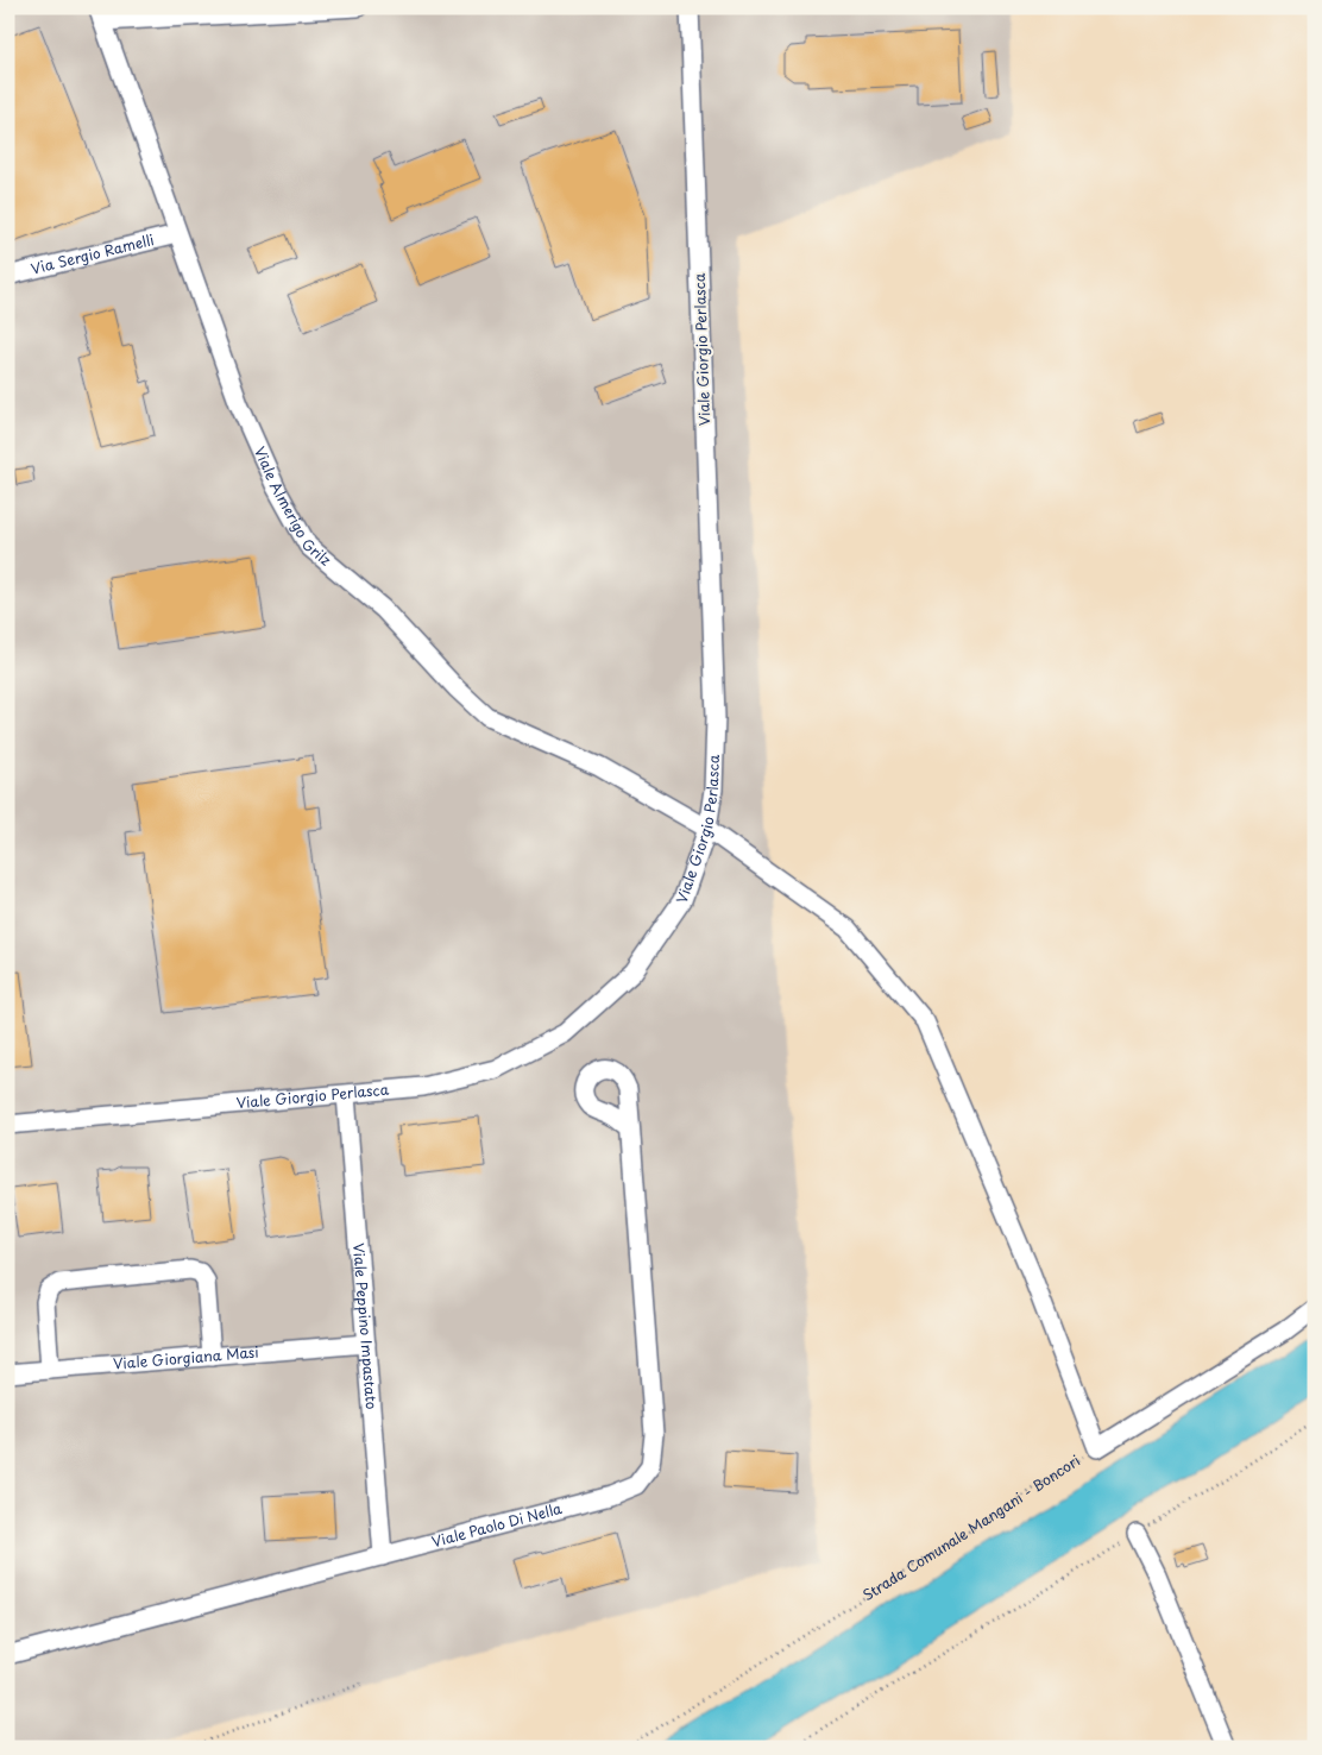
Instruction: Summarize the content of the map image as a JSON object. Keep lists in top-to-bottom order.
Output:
{
  "streets": {
    "street": [
      "Via Sergio Ramelli",
      "Viale Giorgio Perlasca",
      "Viale Almerigo Grilz",
      "Viale Peppino Impastato",
      "Viale Giorgiana Masi",
      "Viale Paolo Di Nella"
    ],
    "path": ["Strada Comunale Mangani - Boncori"]
  },
  "crossings": [
    ["Via Sergio Ramelli", "Viale Almerigo Grilz"],
    ["Viale Giorgio Perlasca", "Viale Almerigo Grilz"],
    ["Viale Giorgio Perlasca", "Viale Peppino Impastato"],
    ["Viale Almerigo Grilz", "Strada Comunale Mangani - Boncori"],
    ["Viale Peppino Impastato", "Viale Giorgiana Masi"],
    ["Viale Peppino Impastato", "Viale Paolo Di Nella"]
  ]
}
